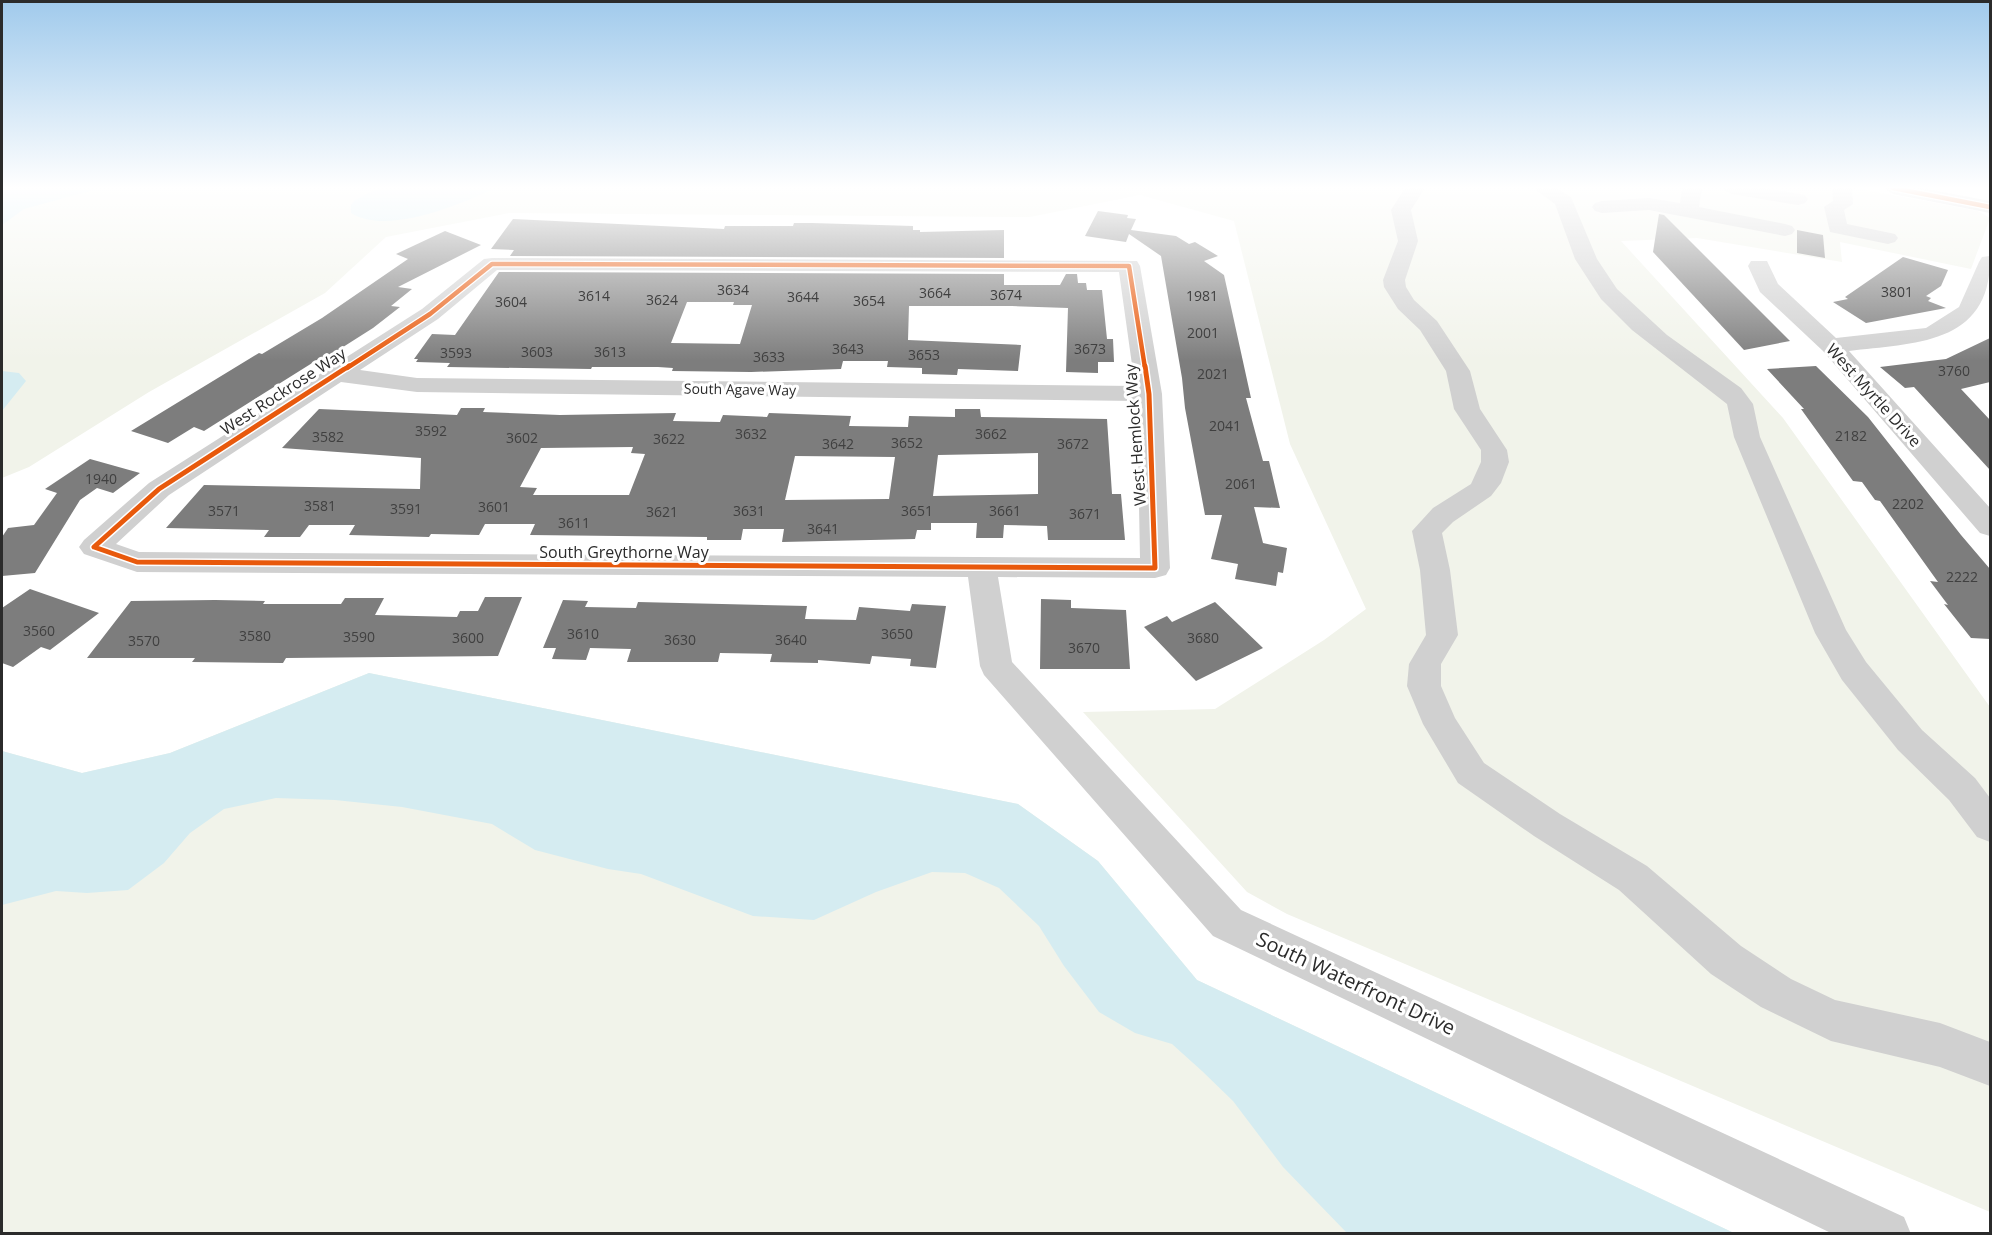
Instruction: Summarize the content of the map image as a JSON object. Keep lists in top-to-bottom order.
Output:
{
  "streets": {
    "street": [
      "South Agave Way",
      "West Rockrose Way",
      "West Myrtle Drive",
      "West Hemlock Way",
      "South Greythorne Way",
      "South Waterfront Drive"
    ]
  },
  "crossings": [
    ["South Agave Way", "West Rockrose Way"],
    ["South Agave Way", "West Hemlock Way"],
    ["West Rockrose Way", "West Hemlock Way"],
    ["West Rockrose Way", "South Greythorne Way"],
    ["West Hemlock Way", "South Greythorne Way"],
    ["South Greythorne Way", "South Waterfront Drive"]
  ],
  "house_numbers": [
    "3634",
    "3801",
    "3664",
    "3674",
    "3614",
    "1981",
    "3644",
    "3624",
    "3654",
    "3604",
    "2001",
    "3643",
    "3673",
    "3603",
    "3613",
    "3593",
    "3653",
    "3633",
    "3760",
    "2021",
    "2041",
    "3592",
    "3632",
    "3662",
    "2182",
    "3582",
    "3602",
    "3622",
    "3652",
    "3642",
    "3672",
    "1940",
    "2061",
    "2202",
    "3581",
    "3601",
    "3591",
    "3571",
    "3631",
    "3651",
    "3661",
    "3621",
    "3671",
    "3611",
    "3641",
    "2222",
    "3560",
    "3610",
    "3650",
    "3580",
    "3590",
    "3600",
    "3680",
    "3630",
    "3640",
    "3570",
    "3670"
  ]
}
